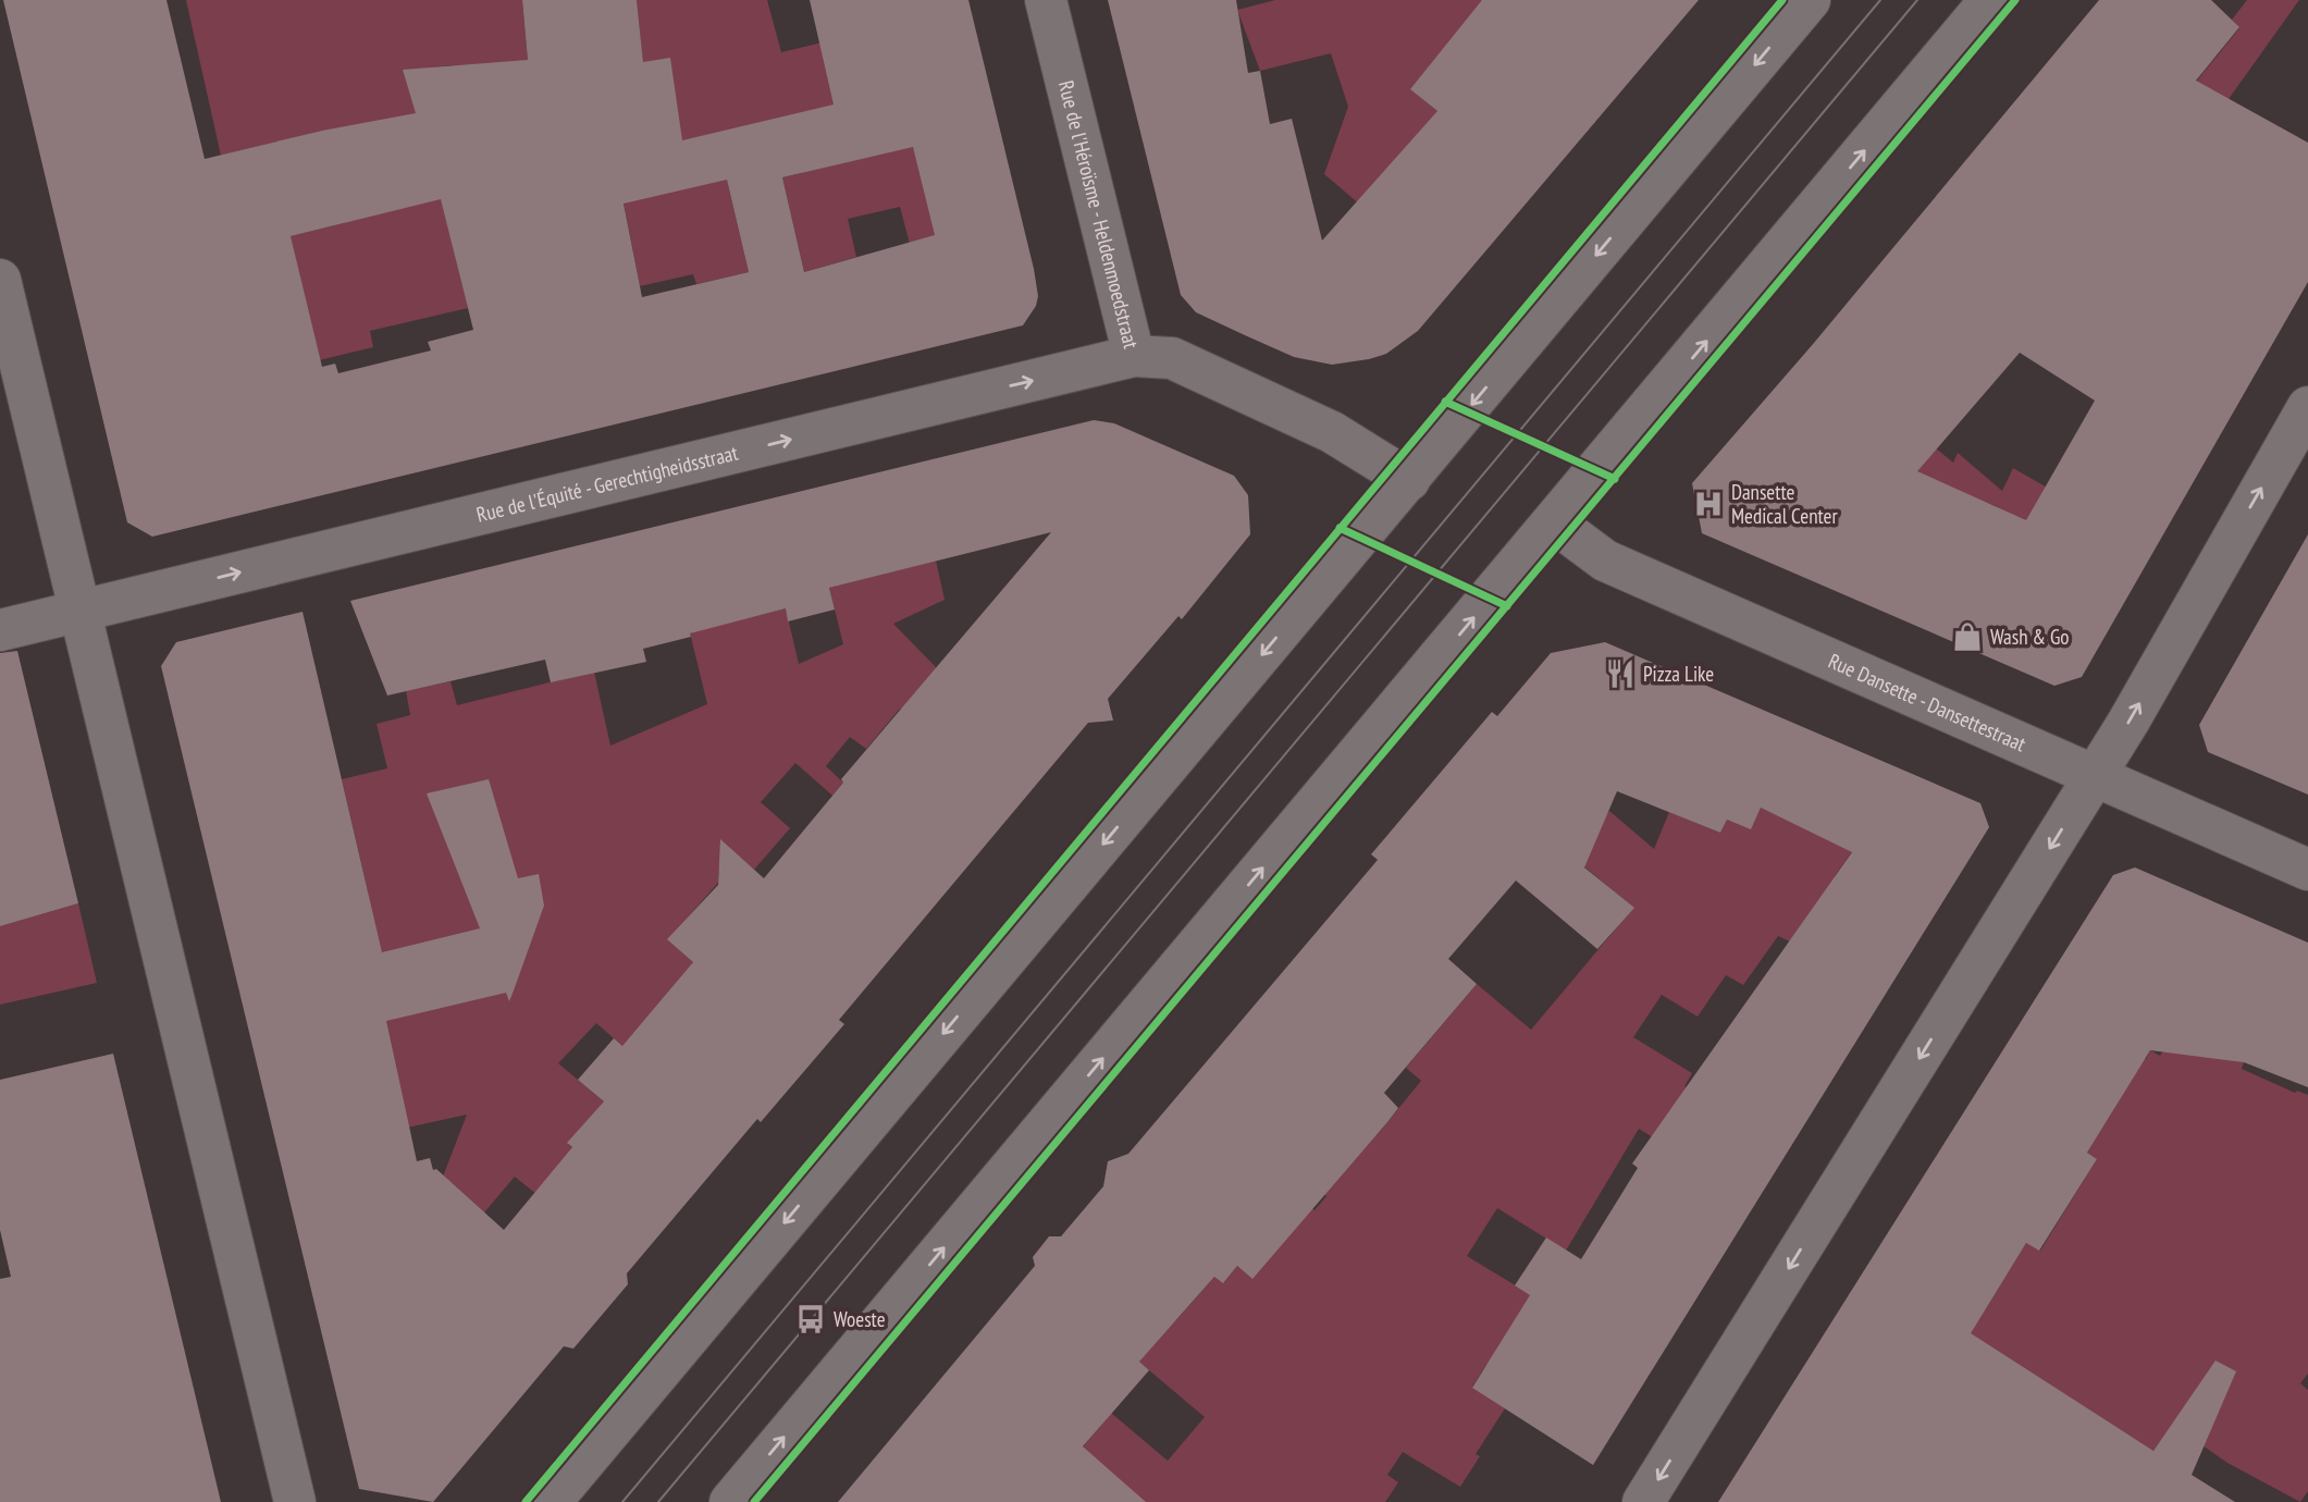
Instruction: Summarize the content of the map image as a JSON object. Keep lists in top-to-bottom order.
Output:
{
  "streets": {
    "street": ["Rue de l'Héroïsme - Heldenmoedstraat", "Rue de l'Équité - Gerechtigheidsstraat", "Rue Dansette - Dansettestraat"]
  },
  "crossings": [
    ["Rue de l'Héroïsme - Heldenmoedstraat", "Rue de l'Équité - Gerechtigheidsstraat"]
  ],
  "one_way": ["Rue de l'Équité - Gerechtigheidsstraat"],
  "places": {
    "hospital": ["Dansette Medical Center"],
    "shop": ["Wash & Go"],
    "restaurant": ["Pizza Like"],
    "bus stop": ["Woeste"]
  }
}
